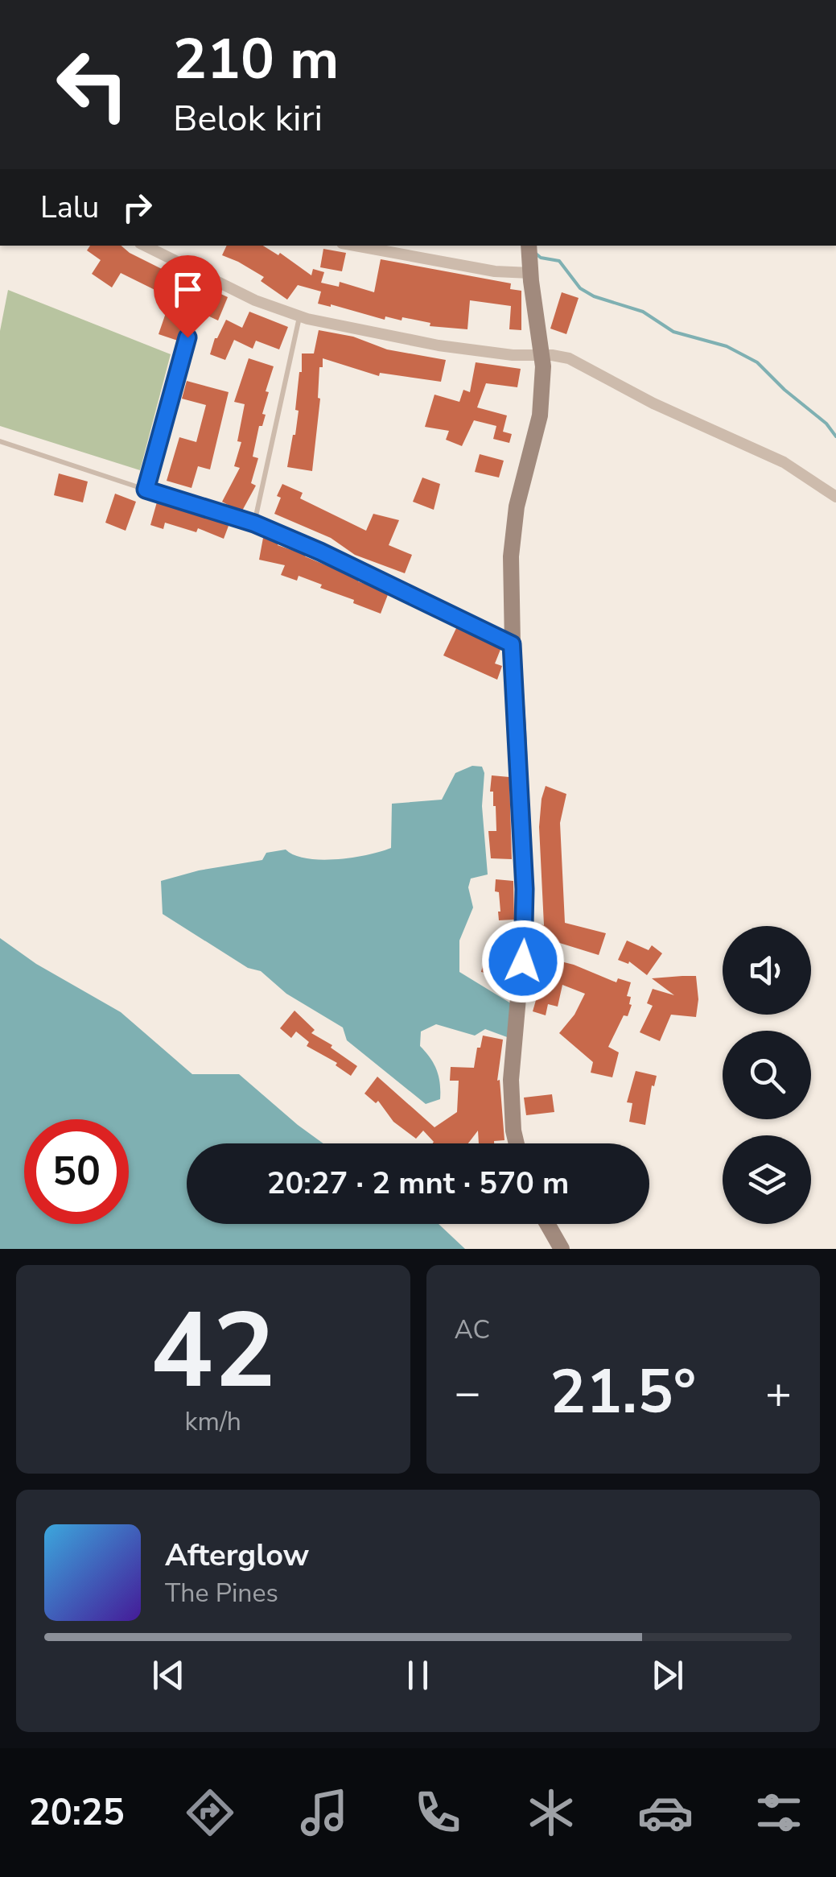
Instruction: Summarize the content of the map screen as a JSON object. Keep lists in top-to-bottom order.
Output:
{
  "page": {
    "turn": ["210 m", "Belok kiri"],
    "then": "Lalu",
    "limit": "50",
    "trip": "20:27 · 2 mnt · 570 m",
    "tile": [
      ["42", "km/h"],
      "AC"
    ],
    "heat": ["−", "21.5°", "+"],
    "song": ["Afterglow", "The Pines"],
    "tabs": "20:25"
  }
}
